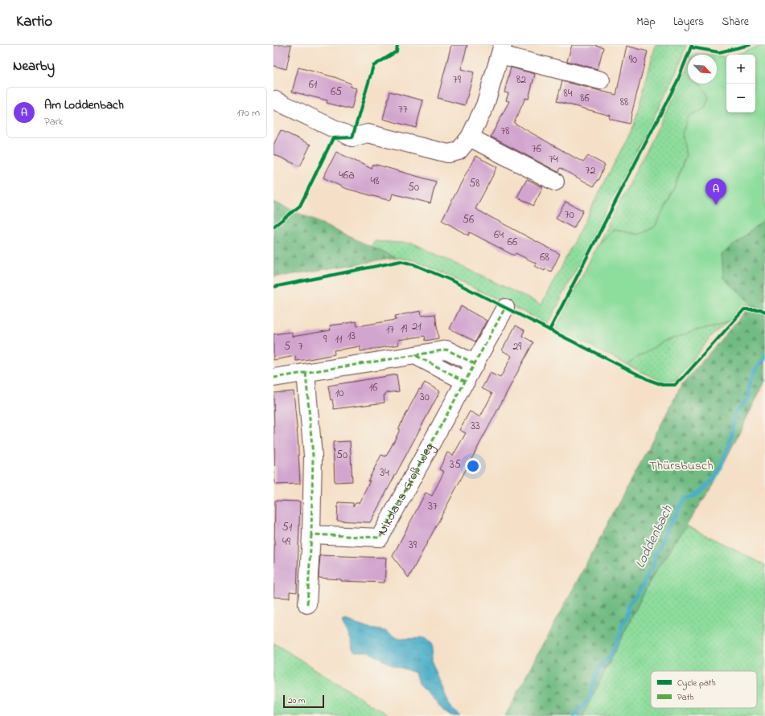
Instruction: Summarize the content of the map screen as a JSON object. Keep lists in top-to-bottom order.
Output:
{
  "streets": {
    "street": ["Nikolaus-Groß-Weg"]
  },
  "water": ["Loddenbach"],
  "parks": ["Thürsbusch"],
  "house_numbers": [
    "90",
    "79",
    "82",
    "61",
    "65",
    "84",
    "86",
    "88",
    "77",
    "78",
    "76",
    "74",
    "72",
    "46a",
    "48",
    "58",
    "50",
    "70",
    "56",
    "64",
    "66",
    "68",
    "21",
    "19",
    "17",
    "13",
    "9",
    "11",
    "5",
    "7",
    "29",
    "16",
    "10",
    "30",
    "33",
    "50",
    "35",
    "34",
    "37",
    "51",
    "49",
    "39"
  ],
  "legend": ["Cycle path", "Path"],
  "scale_bar": "20 m",
  "north": "bottom right",
  "page": {
    "header": "Kartio",
    "nav": ["Map", "Layers", "Share"],
    "heading": "Nearby",
    "map_buttons": ["+", "−"],
    "list": [
      {
        "mark": "A",
        "name": "Am Loddenbach",
        "note": "Park",
        "value": "170 m"
      }
    ],
    "pins": "A",
    "scale": "20 m"
  }
}
